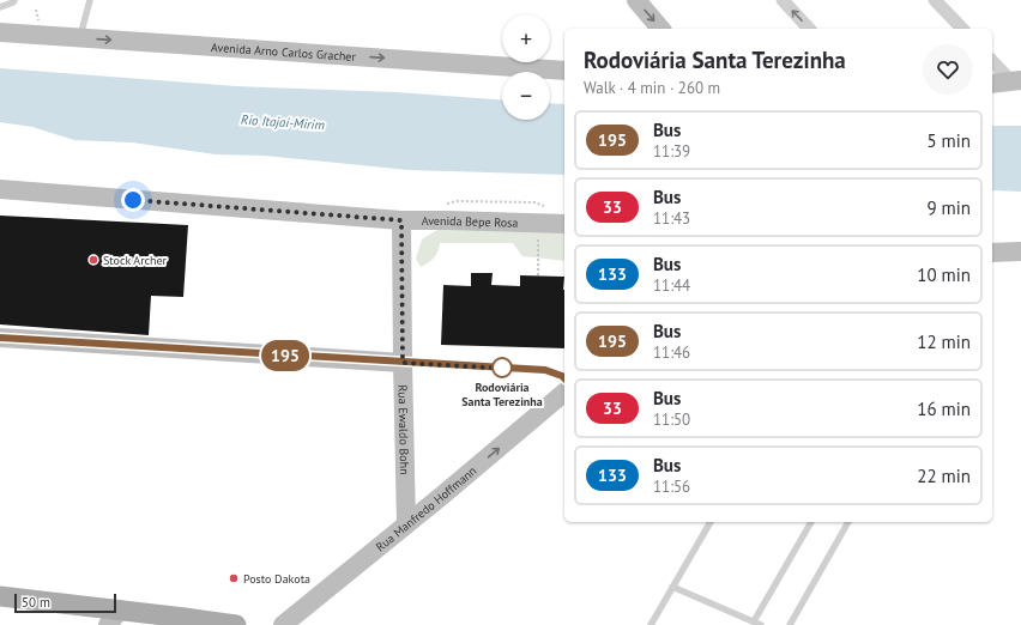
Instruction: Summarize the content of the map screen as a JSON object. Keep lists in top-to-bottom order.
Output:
{
  "streets": {
    "main road": [
      "Avenida Arno Carlos Gracher",
      "Avenida Bepe Rosa",
      "Rua Ewaldo Bohn",
      "Rua Manfredo Hoffmann"
    ]
  },
  "crossings": [
    ["Avenida Bepe Rosa", "Rua Ewaldo Bohn"],
    ["Rua Ewaldo Bohn", "Rua Manfredo Hoffmann"]
  ],
  "one_way": ["Avenida Arno Carlos Gracher", "Rua Manfredo Hoffmann"],
  "water": ["Rio Itajaí-Mirim"],
  "places": ["Stock Archer", "Rodoviária Santa Terezinha", "Posto Dakota"],
  "lines": ["bus line 195"],
  "scale_bar": "50 m",
  "page": {
    "on_map": "195",
    "map_buttons": ["+", "−"],
    "heading": ["Rodoviária Santa Terezinha", "Walk · 4 min · 260 m"],
    "list": [
      {
        "mark": "195",
        "name": "Bus",
        "note": "11:39",
        "value": "5 min"
      },
      {
        "mark": "33",
        "name": "Bus",
        "note": "11:43",
        "value": "9 min"
      },
      {
        "mark": "133",
        "name": "Bus",
        "note": "11:44",
        "value": "10 min"
      },
      {
        "mark": "195",
        "name": "Bus",
        "note": "11:46",
        "value": "12 min"
      },
      {
        "mark": "33",
        "name": "Bus",
        "note": "11:50",
        "value": "16 min"
      },
      {
        "mark": "133",
        "name": "Bus",
        "note": "11:56",
        "value": "22 min"
      }
    ],
    "scale": "50 m"
  }
}
